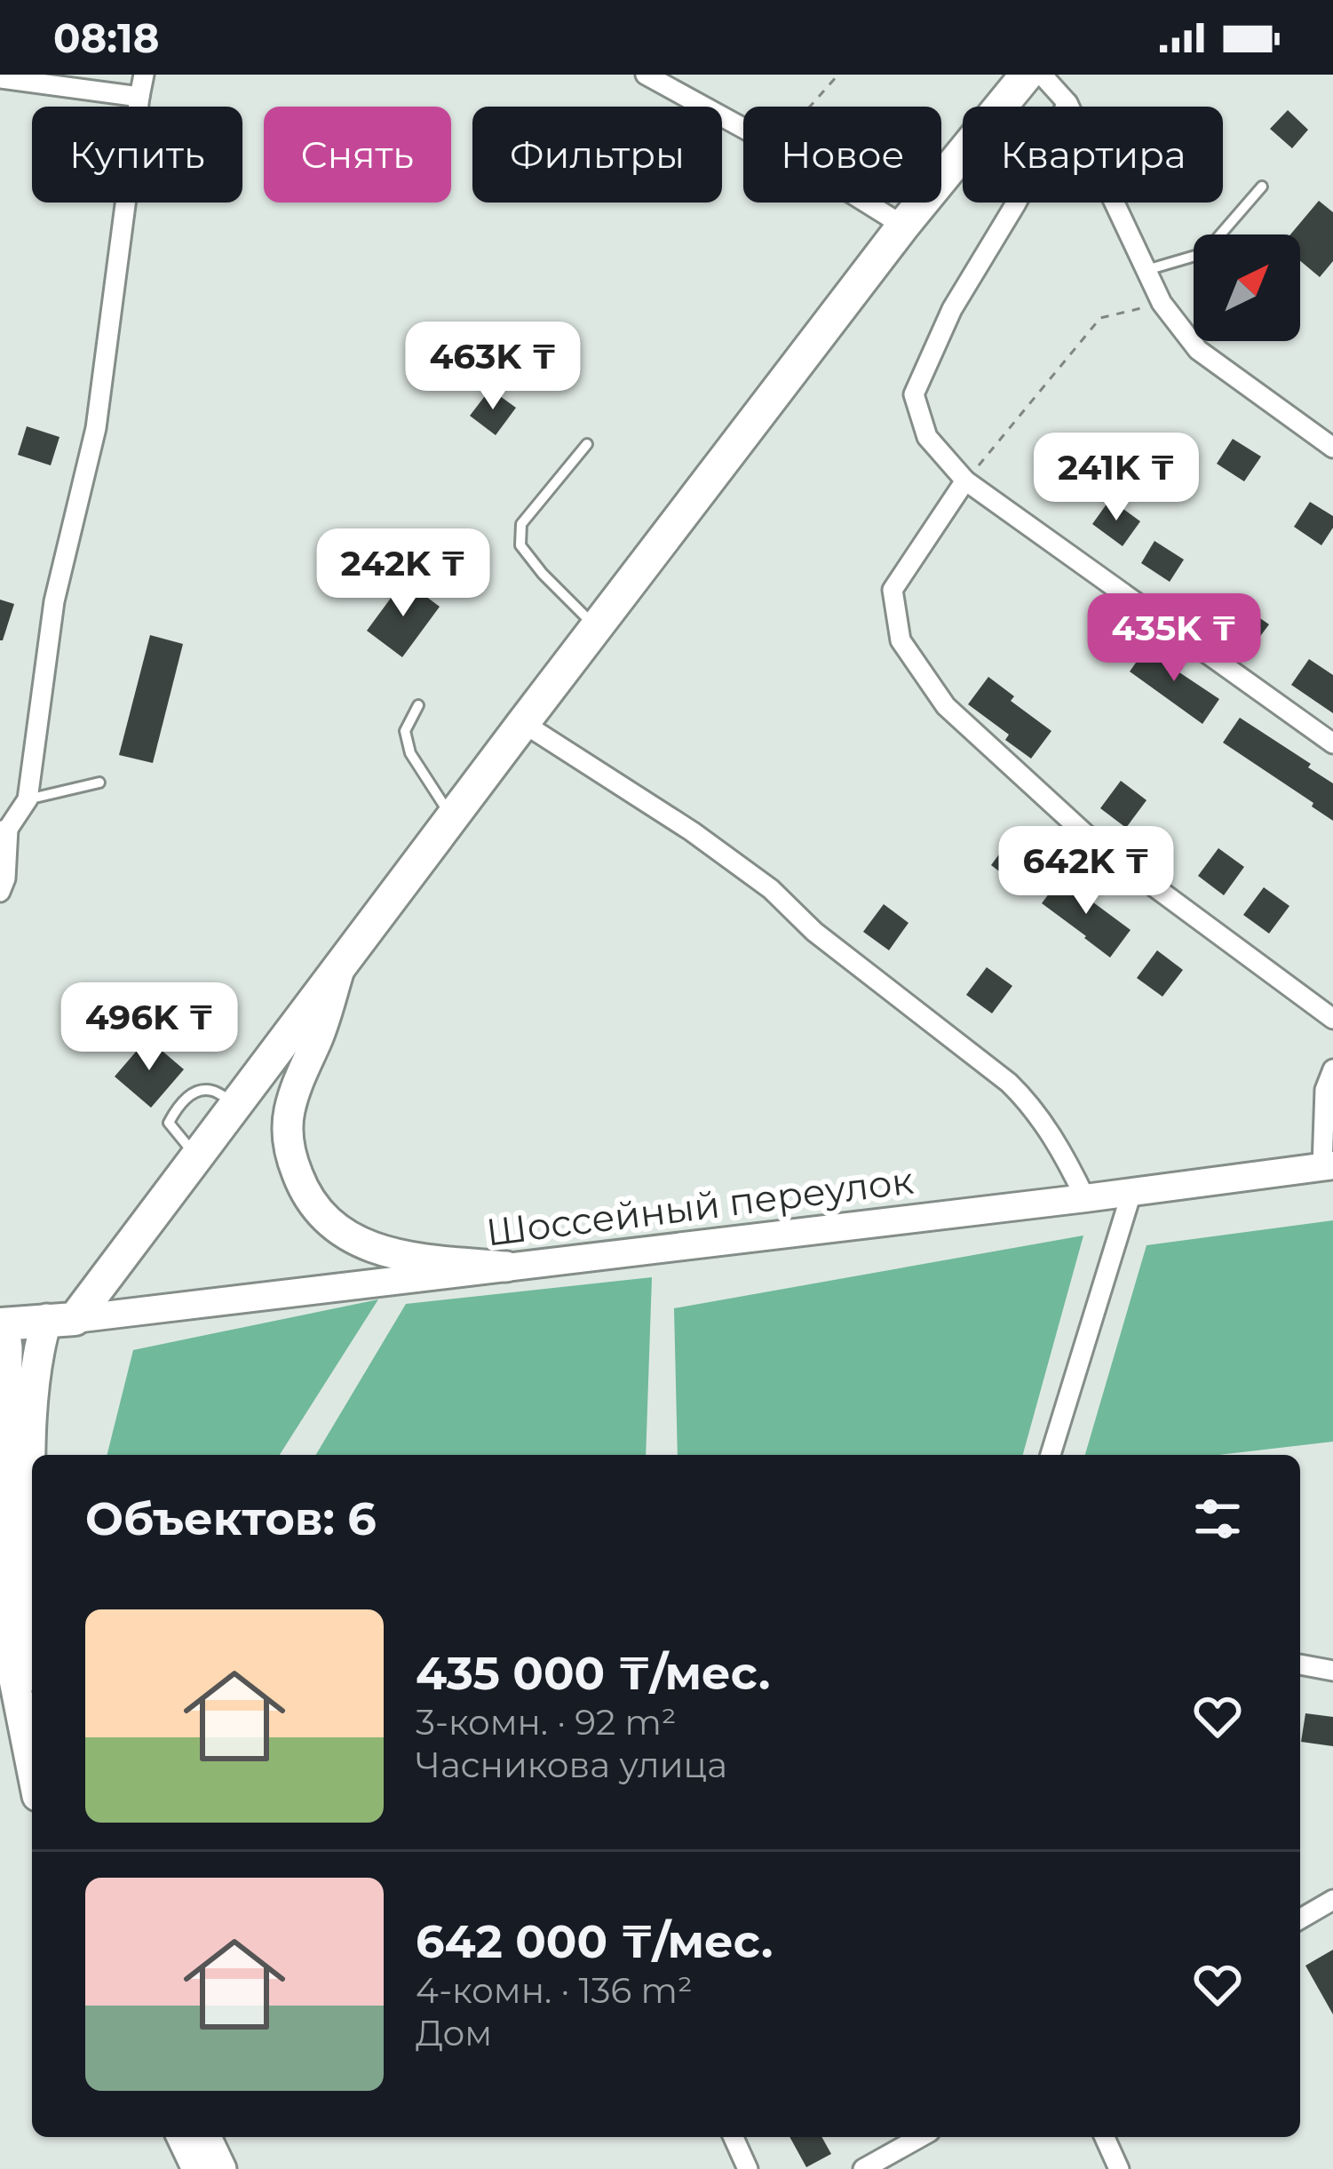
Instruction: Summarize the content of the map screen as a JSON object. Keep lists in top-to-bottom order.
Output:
{
  "streets": {
    "main road": ["Шоссейный переулок"]
  },
  "north": "top right",
  "page": {
    "status": "08:18",
    "chip": [
      "Купить",
      "Снять",
      "Фильтры",
      "Новое",
      "Квартира"
    ],
    "price": [
      "463K ₸",
      "241K ₸",
      "242K ₸",
      "435K ₸",
      "642K ₸",
      "496K ₸"
    ],
    "heading": "Объектов: 6",
    "list": [
      {
        "name": "435 000 ₸/мес.",
        "note": "3-комн. · 92 m² · Часникова улица"
      },
      {
        "name": "642 000 ₸/мес.",
        "note": "4-комн. · 136 m² · Дом"
      }
    ]
  }
}
